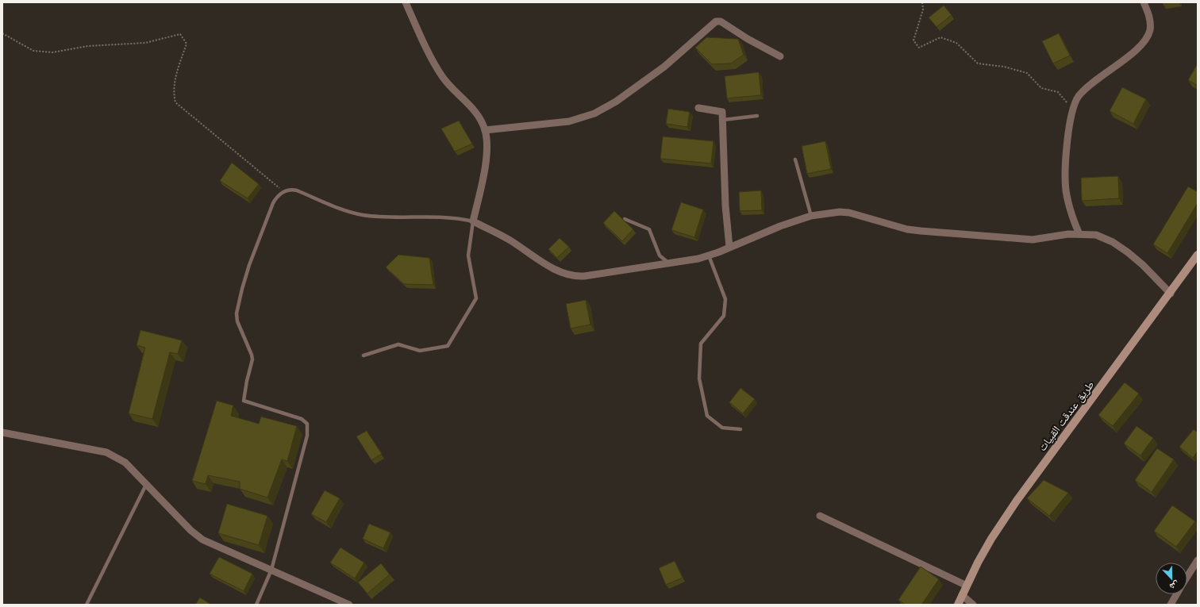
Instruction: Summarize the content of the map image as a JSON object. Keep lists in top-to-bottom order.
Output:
{
  "streets": {
    "main road": ["طريق عندقت القبيات"]
  },
  "north": "bottom"
}
